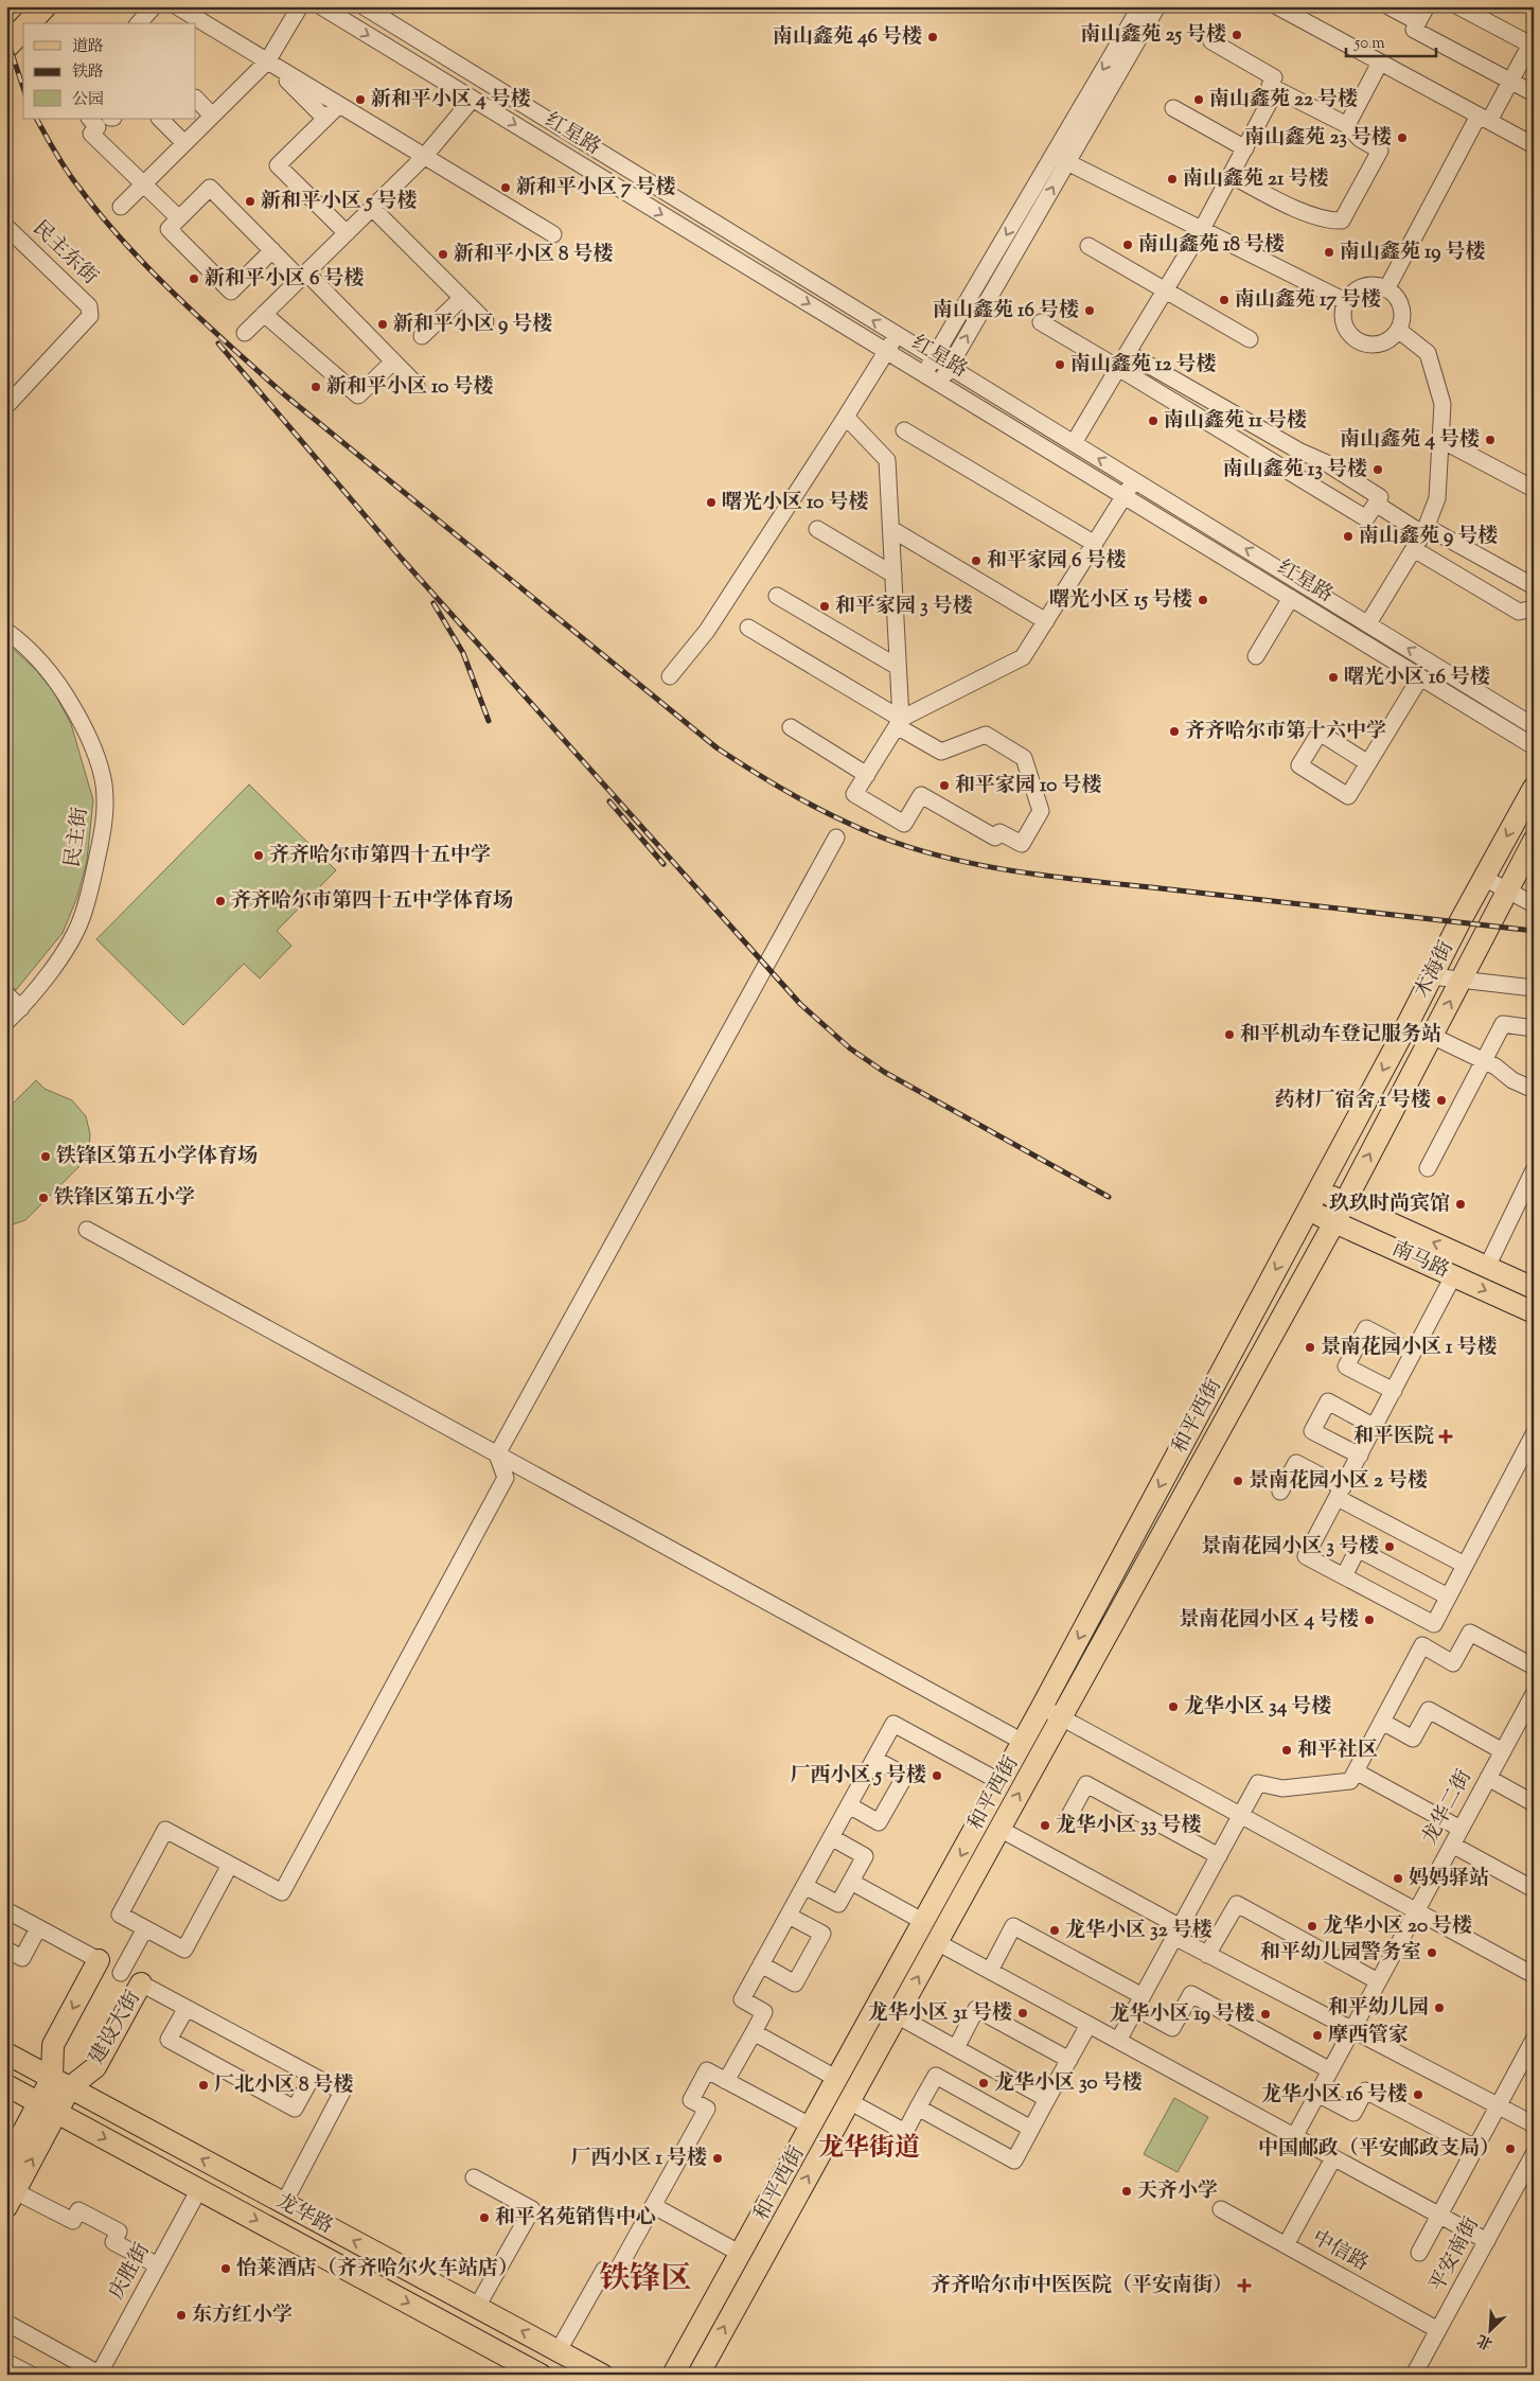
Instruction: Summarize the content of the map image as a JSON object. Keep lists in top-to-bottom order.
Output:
{
  "streets": {
    "main road": [
      "木海街",
      "南马路",
      "和平西街",
      "建设大街",
      "龙华路"
    ],
    "street": [
      "红星路",
      "民主东街",
      "民主街",
      "龙华二街",
      "中信路",
      "平安南街",
      "庆胜街"
    ]
  },
  "crossings": [
    ["木海街", "南马路"],
    ["木海街", "和平西街"],
    ["南马路", "和平西街"],
    ["建设大街", "龙华路"],
    ["龙华路", "庆胜街"],
    ["中信路", "平安南街"]
  ],
  "districts": ["龙华街道", "铁锋区"],
  "places": {
    "other": [
      "南山鑫苑 25 号楼",
      "南山鑫苑 46 号楼",
      "新和平小区 4 号楼",
      "南山鑫苑 22 号楼",
      "南山鑫苑 23 号楼",
      "南山鑫苑 21 号楼",
      "新和平小区 7 号楼",
      "新和平小区 5 号楼",
      "南山鑫苑 18 号楼",
      "南山鑫苑 19 号楼",
      "新和平小区 8 号楼",
      "新和平小区 6 号楼",
      "南山鑫苑 17 号楼",
      "南山鑫苑 16 号楼",
      "新和平小区 9 号楼",
      "南山鑫苑 12 号楼",
      "新和平小区 10 号楼",
      "南山鑫苑 11 号楼",
      "南山鑫苑 4 号楼",
      "南山鑫苑 13 号楼",
      "曙光小区 10 号楼",
      "南山鑫苑 9 号楼",
      "和平家园 6 号楼",
      "曙光小区 15 号楼",
      "和平家园 3 号楼",
      "曙光小区 16 号楼",
      "齐齐哈尔市第十六中学",
      "和平家园 10 号楼",
      "齐齐哈尔市第四十五中学",
      "齐齐哈尔市第四十五中学体育场",
      "和平机动车登记服务站",
      "药材厂宿舍 1 号楼",
      "铁锋区第五小学体育场",
      "铁锋区第五小学",
      "玖玖时尚宾馆",
      "景南花园小区 1 号楼",
      "景南花园小区 2 号楼",
      "景南花园小区 3 号楼",
      "景南花园小区 4 号楼",
      "龙华小区 34 号楼",
      "和平社区",
      "厂西小区 5 号楼",
      "龙华小区 33 号楼",
      "妈妈驿站",
      "龙华小区 20 号楼",
      "龙华小区 32 号楼",
      "和平幼儿园警务室",
      "和平幼儿园",
      "龙华小区 31 号楼",
      "龙华小区 19 号楼",
      "摩西管家",
      "龙华小区 30 号楼",
      "厂北小区 8 号楼",
      "龙华小区 16 号楼",
      "中国邮政（平安邮政支局）",
      "厂西小区 1 号楼",
      "天齐小学",
      "和平名苑销售中心",
      "怡莱酒店（齐齐哈尔火车站店）",
      "东方红小学"
    ],
    "health": ["和平医院", "齐齐哈尔市中医医院（平安南街）"]
  },
  "legend": ["道路", "铁路", "公园"],
  "scale_bar": "50 m",
  "north": "bottom left"
}
